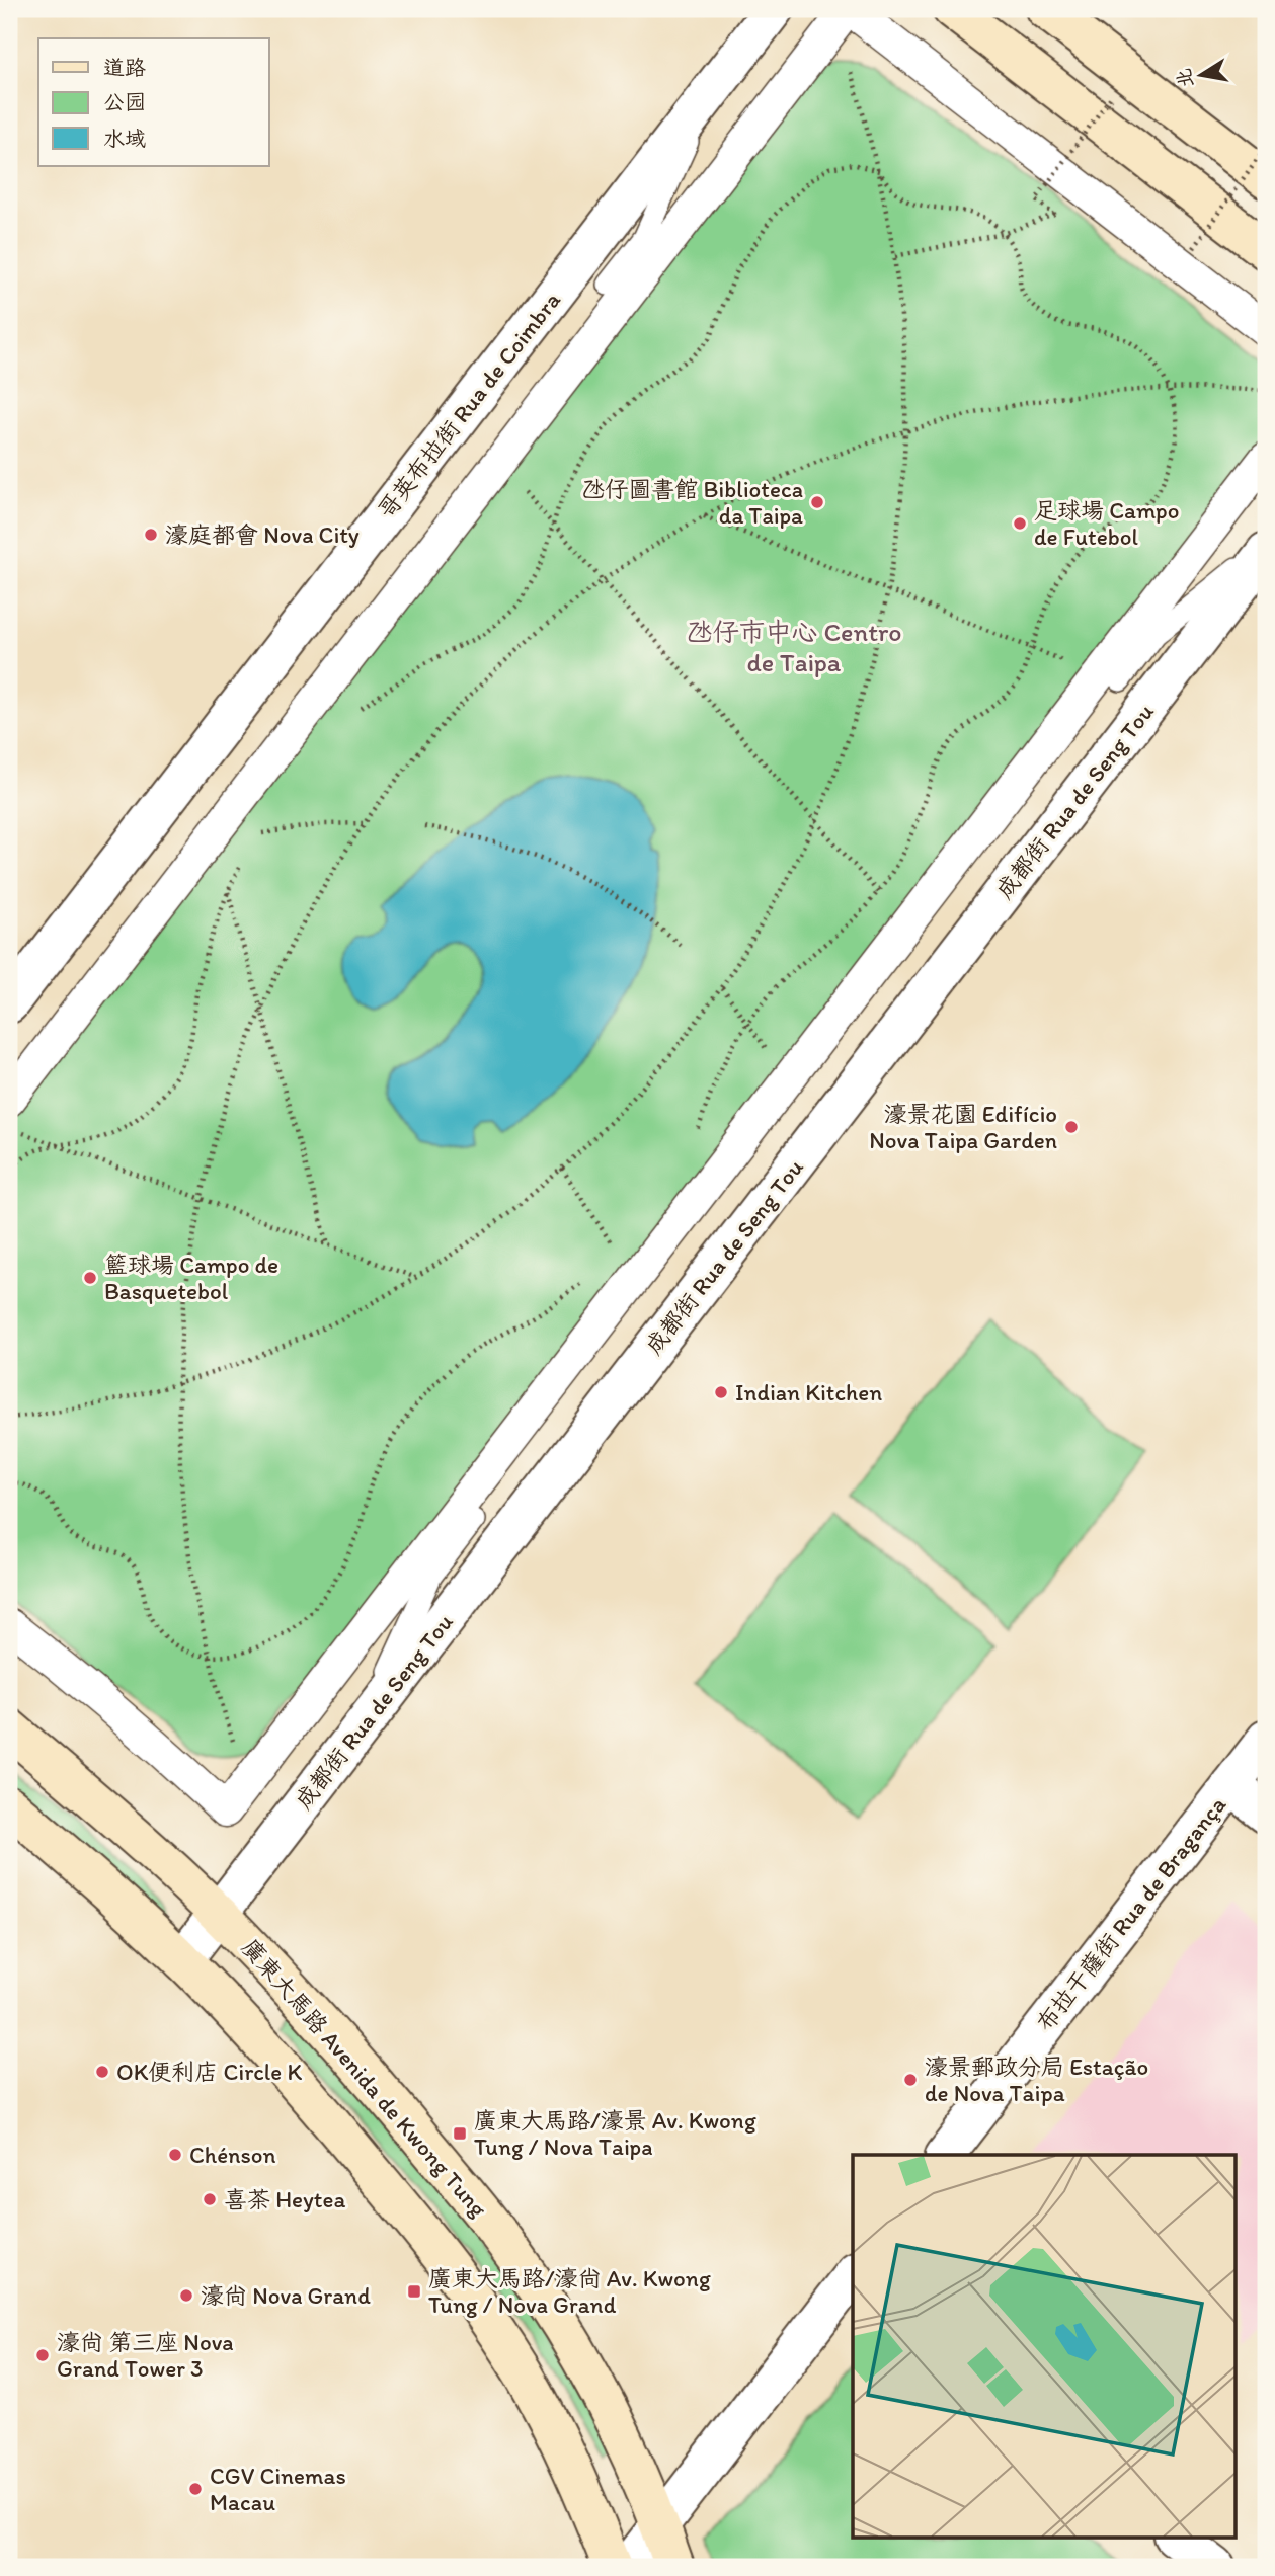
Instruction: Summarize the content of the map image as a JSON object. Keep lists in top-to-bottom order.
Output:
{
  "streets": {
    "main road": ["廣東大馬路 Avenida de Kwong Tung"],
    "street": ["哥英布拉街 Rua de Coimbra", "成都街 Rua de Seng Tou", "布拉干薩街 Rua de Bragança"]
  },
  "crossings": [
    ["成都街 Rua de Seng Tou", "廣東大馬路 Avenida de Kwong Tung"]
  ],
  "districts": ["氹仔市中心 Centro de Taipa"],
  "places": {
    "other": [
      "氹仔圖書館 Biblioteca da Taipa",
      "足球場 Campo de Futebol",
      "濠庭都會 Nova City",
      "濠景花園 Edifício Nova Taipa Garden",
      "籃球場 Campo de Basquetebol",
      "Indian Kitchen",
      "OK便利店 Circle K",
      "濠景郵政分局 Estação de Nova Taipa",
      "Chénson",
      "喜茶 Heytea",
      "濠尚 Nova Grand",
      "濠尚 第三座 Nova Grand Tower 3",
      "CGV Cinemas Macau"
    ],
    "transit": ["廣東大馬路/濠景 Av. Kwong Tung / Nova Taipa", "廣東大馬路/濠尚 Av. Kwong Tung / Nova Grand"]
  },
  "legend": ["道路", "公园", "水域"],
  "north": "left"
}
